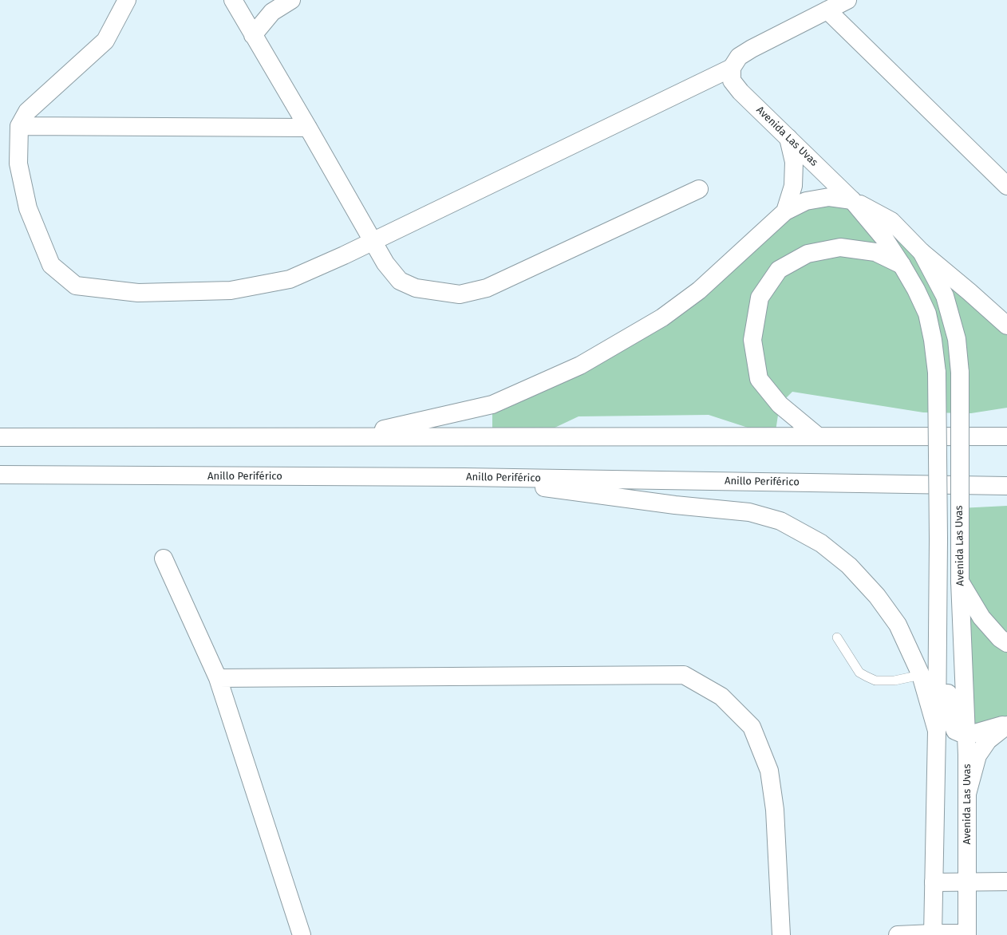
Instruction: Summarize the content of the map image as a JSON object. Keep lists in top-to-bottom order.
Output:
{
  "streets": {
    "main road": ["Avenida Las Uvas", "Anillo Periférico"]
  }
}
